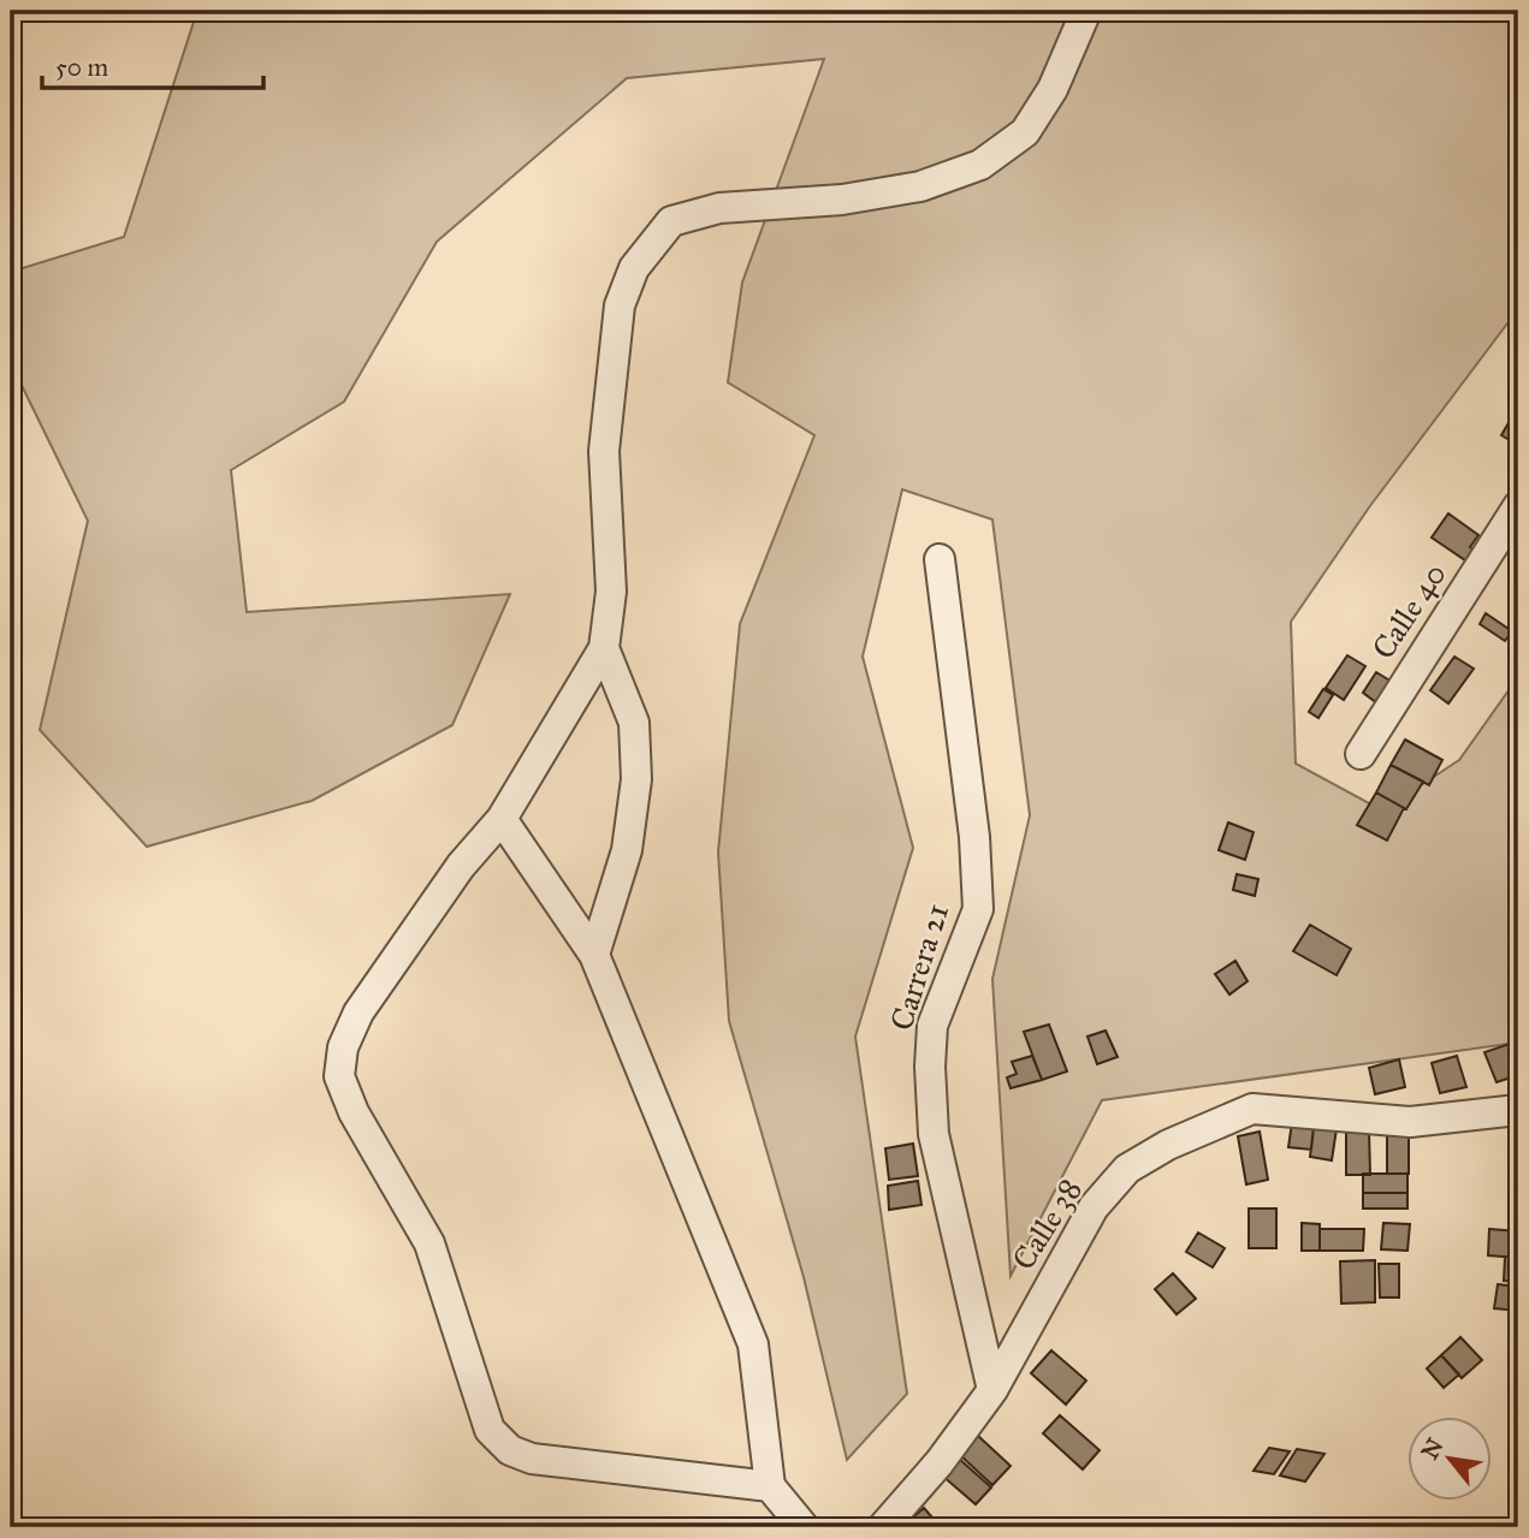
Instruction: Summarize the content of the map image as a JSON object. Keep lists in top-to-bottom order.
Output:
{
  "streets": {
    "street": ["Calle 40", "Carrera 21", "Calle 38"]
  },
  "crossings": [
    ["Carrera 21", "Calle 38"]
  ],
  "scale_bar": "50 m",
  "north": "top left"
}
